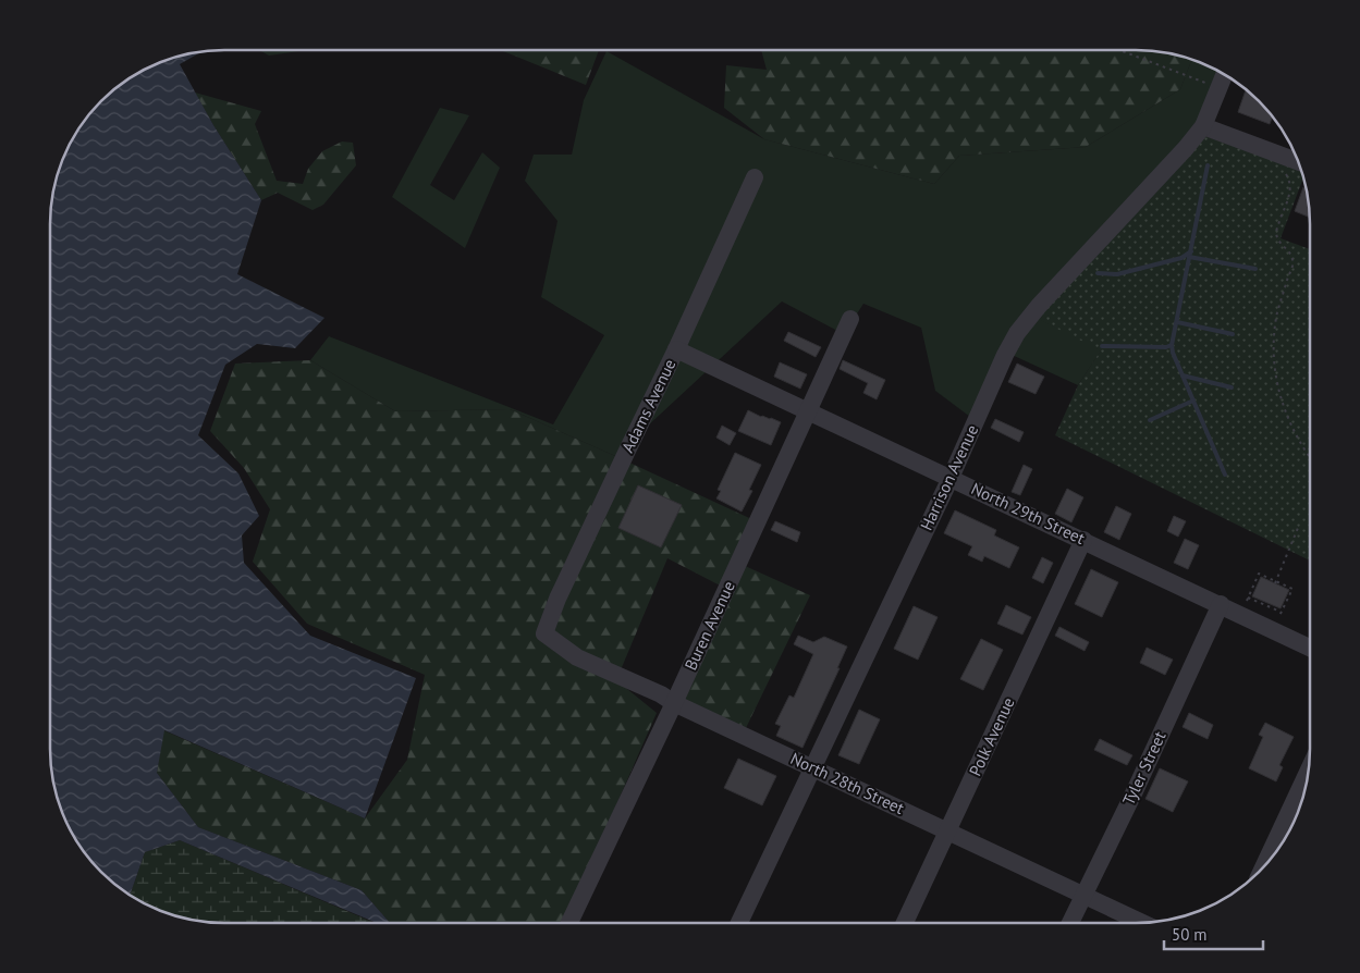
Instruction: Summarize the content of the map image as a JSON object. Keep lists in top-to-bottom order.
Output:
{
  "streets": {
    "street": [
      "Adams Avenue",
      "Harrison Avenue",
      "North 29th Street",
      "Buren Avenue",
      "Polk Avenue",
      "Tyler Street",
      "North 28th Street"
    ]
  },
  "crossings": [
    ["Adams Avenue", "North 29th Street"],
    ["Adams Avenue", "North 28th Street"],
    ["Harrison Avenue", "North 29th Street"],
    ["Harrison Avenue", "North 28th Street"],
    ["North 29th Street", "Buren Avenue"],
    ["North 29th Street", "Polk Avenue"],
    ["North 29th Street", "Tyler Street"],
    ["Buren Avenue", "North 28th Street"],
    ["Polk Avenue", "North 28th Street"],
    ["Tyler Street", "North 28th Street"]
  ],
  "scale_bar": "50 m"
}
